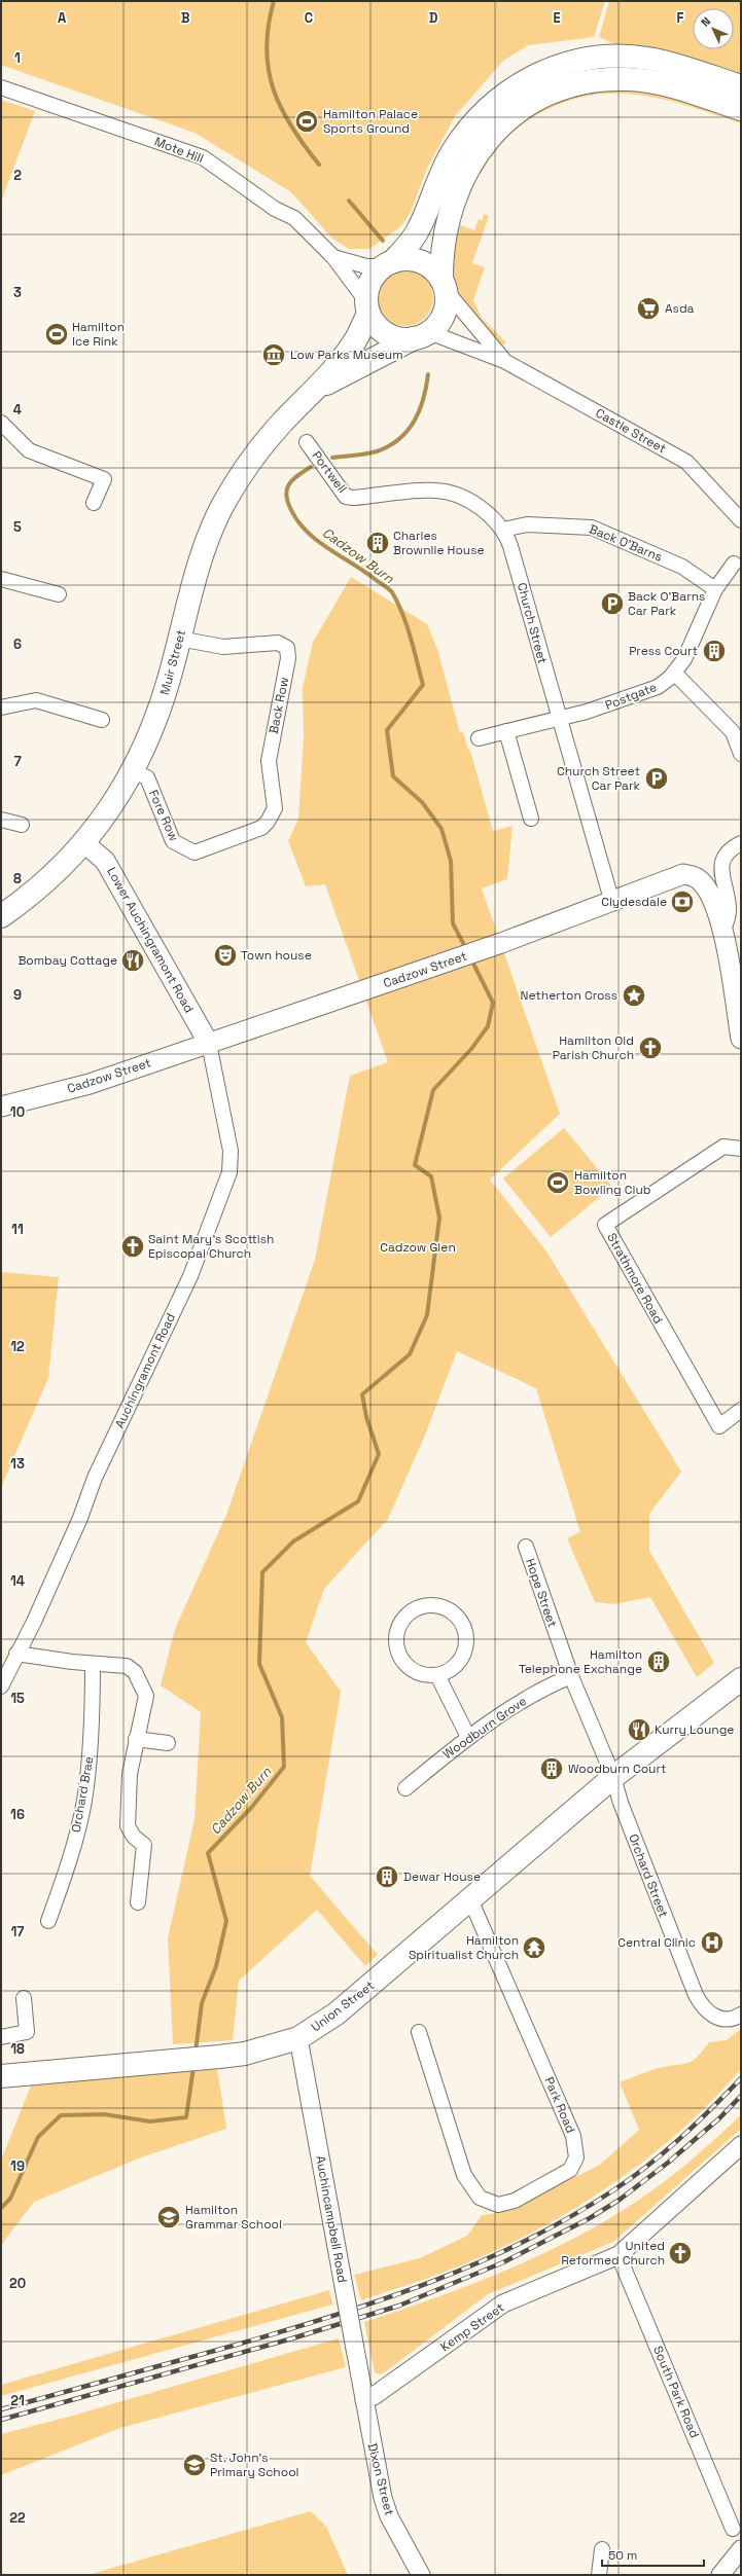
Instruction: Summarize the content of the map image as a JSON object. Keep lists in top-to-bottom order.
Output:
{
  "streets": {
    "main road": [
      "Muir Street",
      "Lower Auchingramont Road",
      "Cadzow Street",
      "Union Street"
    ],
    "street": [
      "Mote Hill",
      "Castle Street",
      "Portwell",
      "Back O'Barns",
      "Church Street",
      "Postgate",
      "Back Row",
      "Fore Row",
      "Strathmore Road",
      "Auchingramont Road",
      "Hope Street",
      "Woodburn Grove",
      "Orchard Brae",
      "Orchard Street",
      "Park Road",
      "Auchincampbell Road",
      "Kemp Street",
      "South Park Road",
      "Dixon Street"
    ]
  },
  "crossings": [
    ["Mote Hill", "Castle Street"],
    ["Mote Hill", "Muir Street"],
    ["Castle Street", "Muir Street"],
    ["Portwell", "Back O'Barns"],
    ["Portwell", "Church Street"],
    ["Back O'Barns", "Church Street"],
    ["Back O'Barns", "Postgate"],
    ["Church Street", "Postgate"],
    ["Church Street", "Cadzow Street"],
    ["Muir Street", "Back Row"],
    ["Muir Street", "Fore Row"],
    ["Muir Street", "Lower Auchingramont Road"],
    ["Back Row", "Fore Row"],
    ["Lower Auchingramont Road", "Cadzow Street"],
    ["Lower Auchingramont Road", "Auchingramont Road"],
    ["Cadzow Street", "Auchingramont Road"],
    ["Hope Street", "Woodburn Grove"],
    ["Hope Street", "Orchard Street"],
    ["Hope Street", "Union Street"],
    ["Orchard Street", "Union Street"],
    ["Union Street", "Park Road"],
    ["Union Street", "Auchincampbell Road"],
    ["Auchincampbell Road", "Kemp Street"],
    ["Auchincampbell Road", "Dixon Street"],
    ["Kemp Street", "South Park Road"],
    ["Kemp Street", "Dixon Street"]
  ],
  "water": ["Cadzow Burn"],
  "parks": ["Cadzow Glen"],
  "places": {
    "sports": ["Hamilton Palace Sports Ground", "Hamilton Ice Rink", "Hamilton Bowling Club"],
    "supermarket": ["Asda"],
    "museum": ["Low Parks Museum"],
    "building": [
      "Charles Brownlie House",
      "Press Court",
      "Hamilton Telephone Exchange",
      "Woodburn Court",
      "Dewar House"
    ],
    "parking": ["Back O'Barns Car Park", "Church Street Car Park"],
    "bank": ["Clydesdale"],
    "theatre": ["Town house"],
    "restaurant": ["Bombay Cottage", "Kurry Lounge"],
    "place": ["Netherton Cross"],
    "church": ["Hamilton Old Parish Church", "Saint Mary's Scottish Episcopal Church", "United Reformed Church"],
    "hospital": ["Central Clinic"],
    "temple": ["Hamilton Spiritualist Church"],
    "school or university": ["Hamilton Grammar School", "St. John's Primary School"]
  },
  "scale_bar": "50 m",
  "north": "top left",
  "grid": {
    "columns": [
      "A",
      "B",
      "C",
      "D",
      "E",
      "F"
    ],
    "rows": [
      "1",
      "2",
      "3",
      "4",
      "5",
      "6",
      "7",
      "8",
      "9",
      "10",
      "11",
      "12",
      "13",
      "14",
      "15",
      "16",
      "17",
      "18",
      "19",
      "20",
      "21",
      "22"
    ]
  }
}
